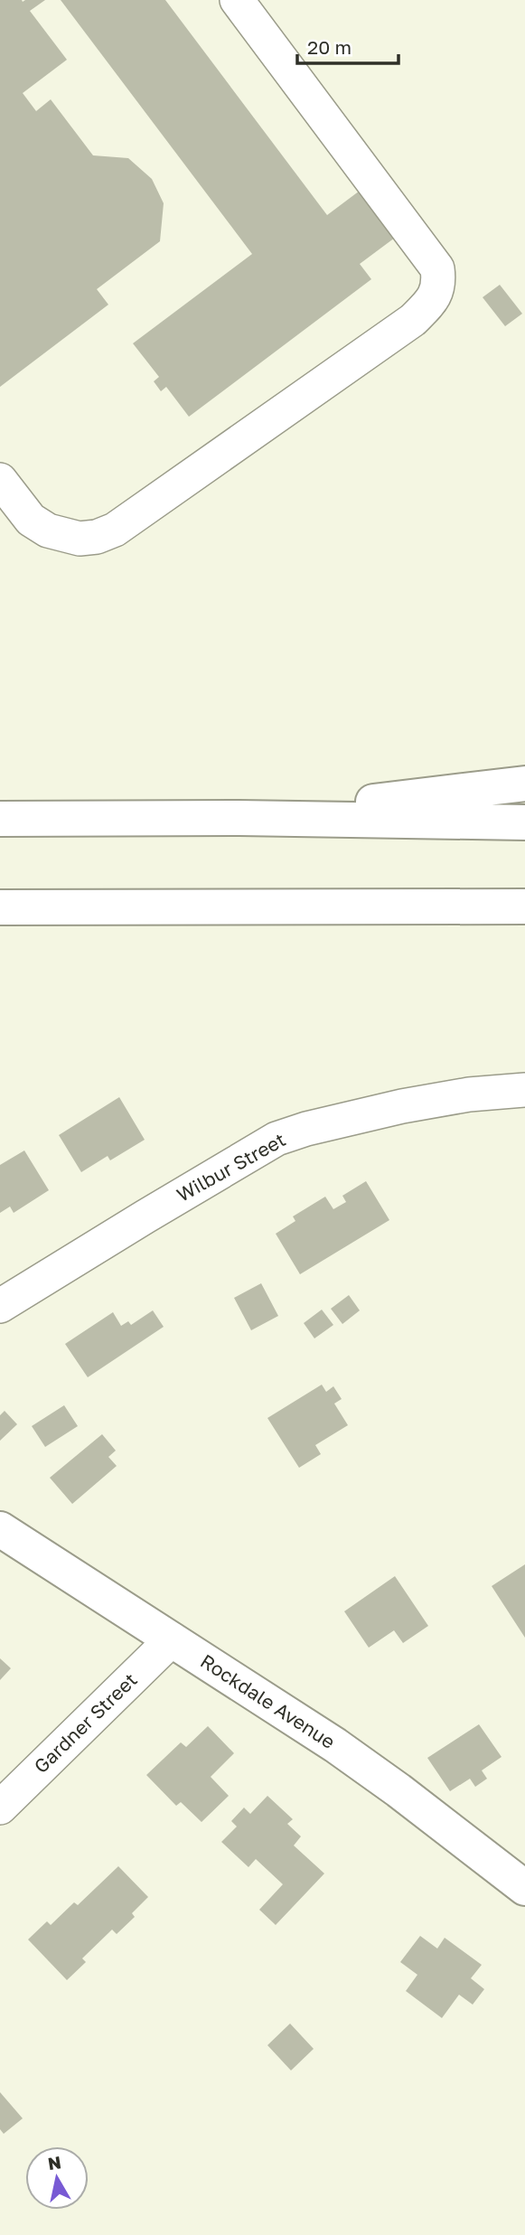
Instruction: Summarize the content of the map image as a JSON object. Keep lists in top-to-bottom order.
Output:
{
  "streets": {
    "main road": ["Rockdale Avenue"],
    "street": ["Wilbur Street", "Gardner Street"]
  },
  "crossings": [
    ["Rockdale Avenue", "Gardner Street"]
  ],
  "scale_bar": "20 m",
  "north": "top"
}
